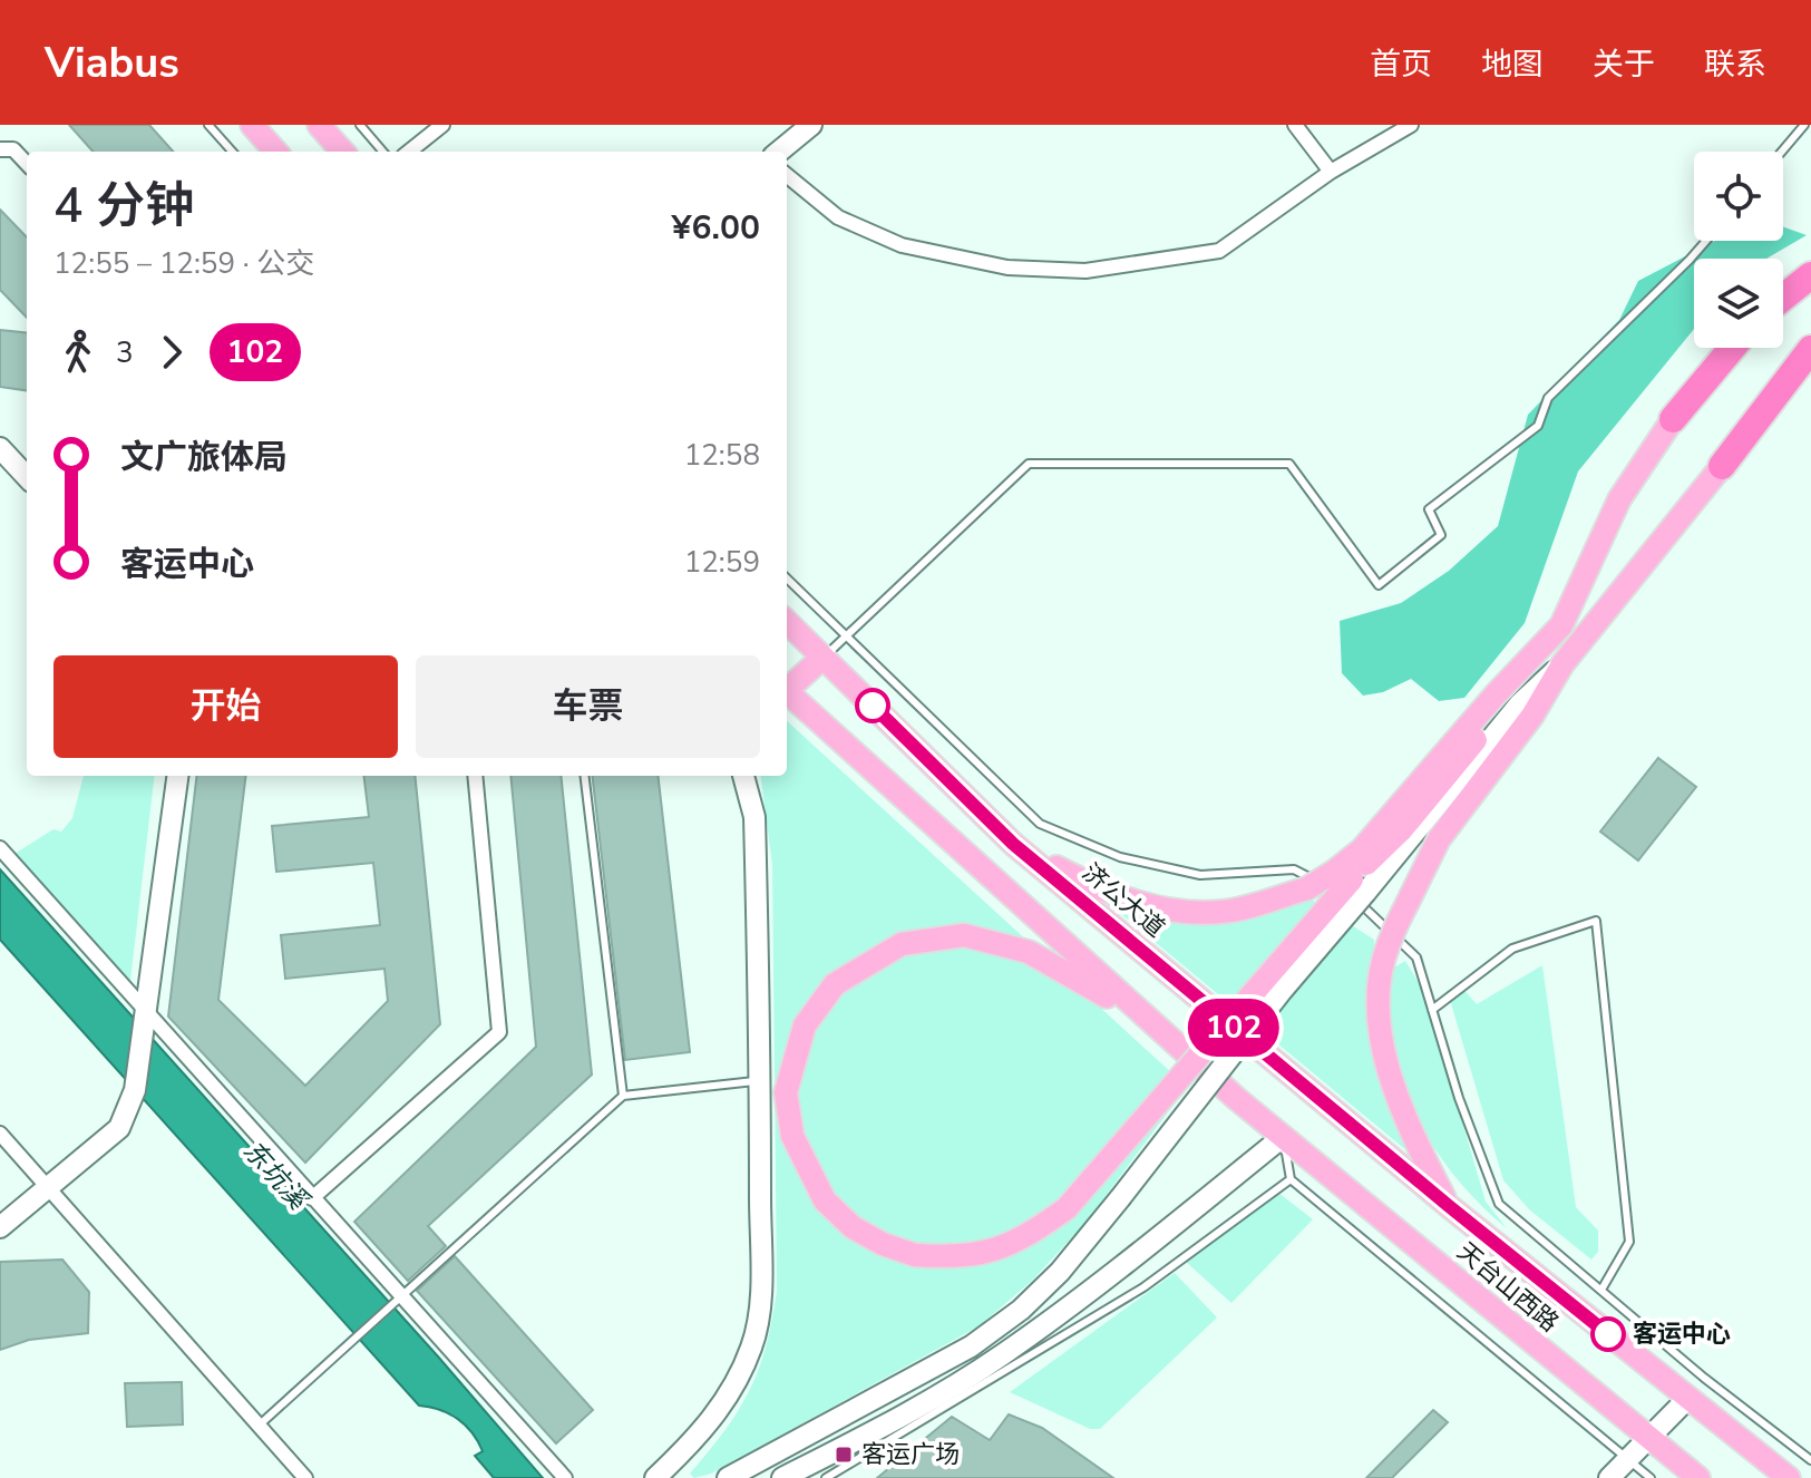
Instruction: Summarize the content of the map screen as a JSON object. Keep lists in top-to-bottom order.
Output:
{
  "streets": {
    "main road": ["济公大道", "天台山西路"]
  },
  "crossings": [
    ["济公大道", "天台山西路"]
  ],
  "water": ["东坑溪"],
  "places": {
    "other": ["客运中心"],
    "transit": ["客运广场"]
  },
  "lines": ["bus line 102"],
  "page": {
    "header": "Viabus",
    "nav": [
      "首页",
      "地图",
      "关于",
      "联系"
    ],
    "on_map": "102",
    "heading": ["4 分钟", "12:55 – 12:59 · 公交", "¥6.00"],
    "legs": ["3", "102"],
    "list": [
      {
        "name": "文广旅体局",
        "value": "12:58"
      },
      {
        "name": "客运中心",
        "value": "12:59"
      }
    ],
    "buttons": ["开始", "车票"]
  }
}
